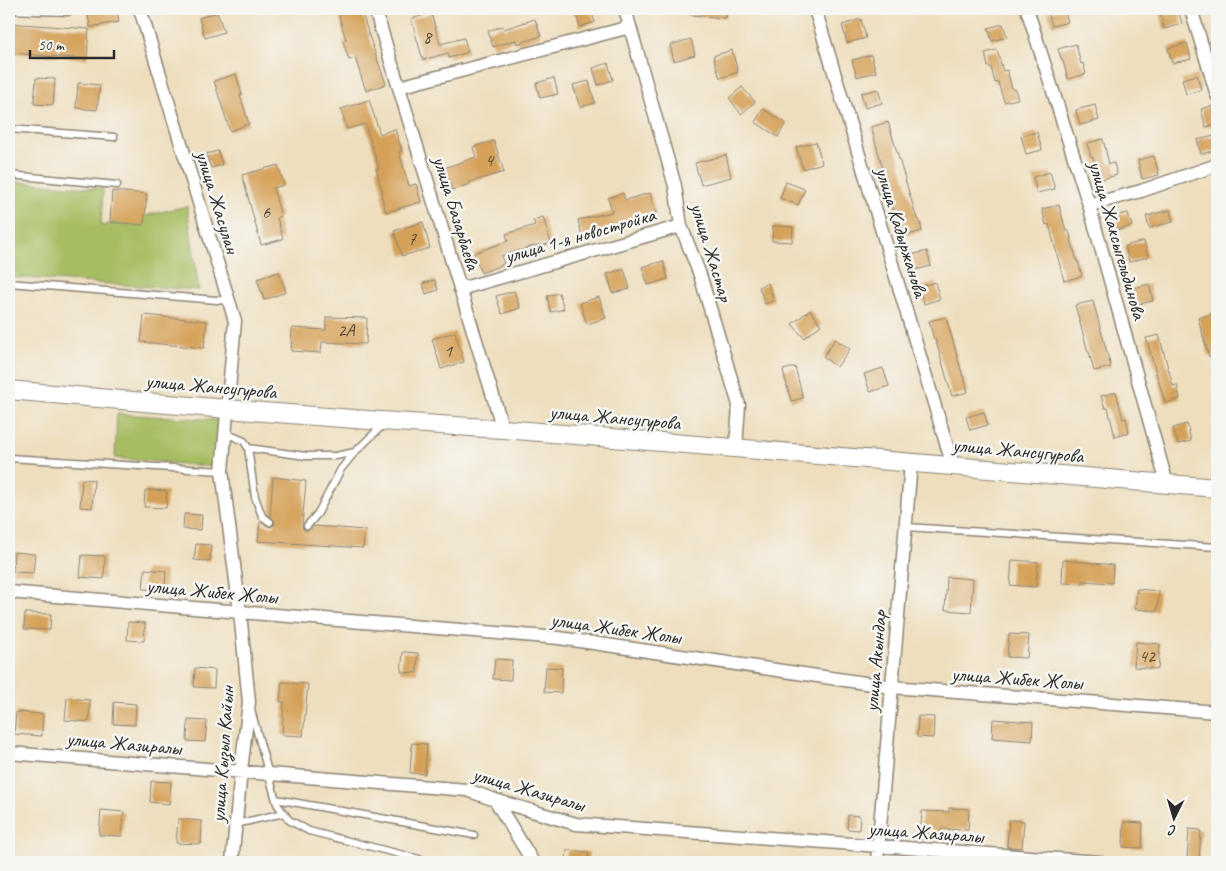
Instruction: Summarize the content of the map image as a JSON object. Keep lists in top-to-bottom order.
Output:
{
  "streets": {
    "main road": ["улица Жансугурова"],
    "street": [
      "улица Жасулан",
      "улица Базарбаева",
      "улица Кадыржанова",
      "улица 1-я новостройка",
      "улица Жаксыгельдинова",
      "улица Жастар",
      "улица Жибек Жолы",
      "улица Акындар",
      "улица Жазиралы",
      "улица Кызыл Кайын"
    ]
  },
  "crossings": [
    ["улица Жасулан", "улица Жансугурова"],
    ["улица Жасулан", "улица Кызыл Кайын"],
    ["улица Базарбаева", "улица 1-я новостройка"],
    ["улица Базарбаева", "улица Жансугурова"],
    ["улица Кадыржанова", "улица Жансугурова"],
    ["улица 1-я новостройка", "улица Жастар"],
    ["улица Жаксыгельдинова", "улица Жансугурова"],
    ["улица Жастар", "улица Жансугурова"],
    ["улица Жансугурова", "улица Акындар"],
    ["улица Жансугурова", "улица Кызыл Кайын"],
    ["улица Жибек Жолы", "улица Акындар"],
    ["улица Жибек Жолы", "улица Кызыл Кайын"],
    ["улица Акындар", "улица Жазиралы"],
    ["улица Жазиралы", "улица Кызыл Кайын"]
  ],
  "house_numbers": [
    "8",
    "4",
    "6",
    "7",
    "2А",
    "1",
    "42"
  ],
  "scale_bar": "50 m",
  "north": "bottom"
}
